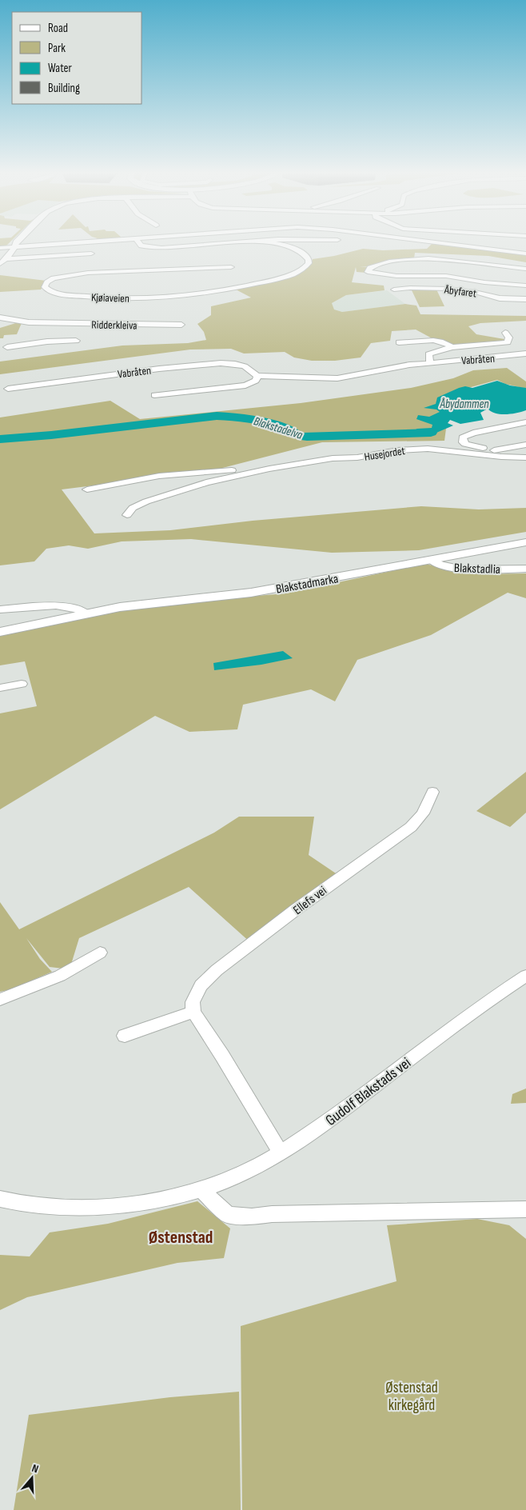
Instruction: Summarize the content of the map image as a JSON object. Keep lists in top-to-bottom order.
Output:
{
  "streets": {
    "main road": ["Blakstadmarka"],
    "street": [
      "Åbyfaret",
      "Kjøiaveien",
      "Ridderkleiva",
      "Vabråten",
      "Husejordet",
      "Blakstadlia",
      "Ellefs vei",
      "Gudolf Blakstads vei"
    ]
  },
  "crossings": [
    ["Blakstadlia", "Blakstadmarka"]
  ],
  "districts": ["Østenstad"],
  "water": ["Åbydammen", "Blakstadelva"],
  "parks": ["Østenstad kirkegård"],
  "legend": [
    "Road",
    "Park",
    "Water",
    "Building"
  ],
  "north": "top"
}
